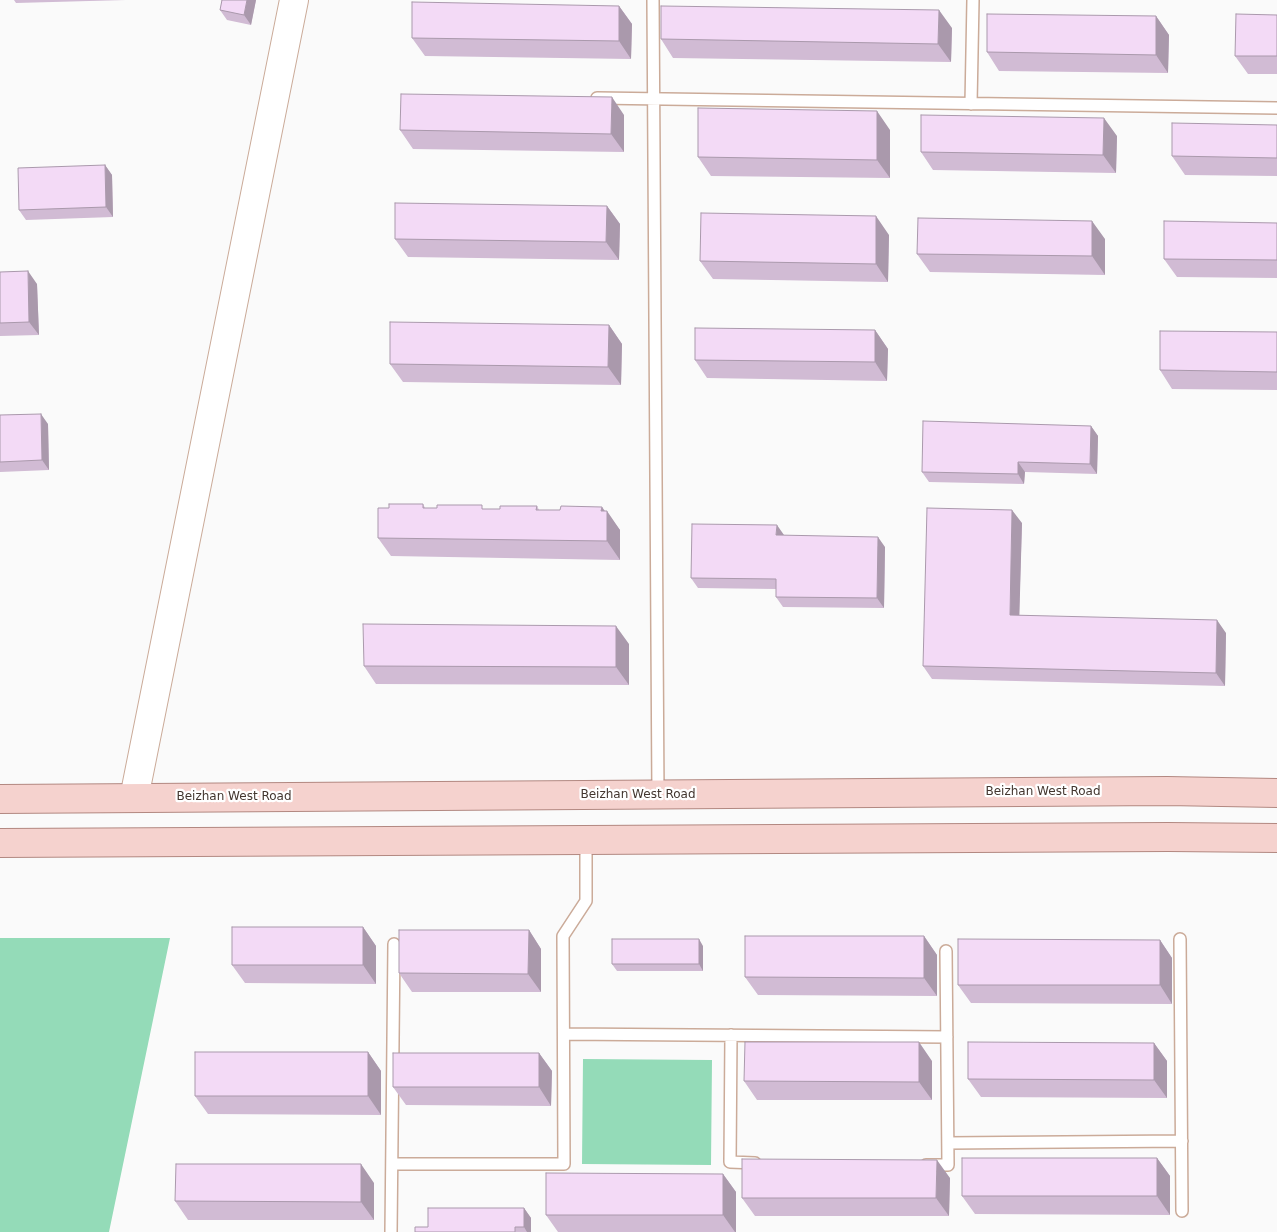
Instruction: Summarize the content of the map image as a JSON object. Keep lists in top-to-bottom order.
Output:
{
  "streets": {
    "main road": ["Beizhan West Road"]
  }
}
